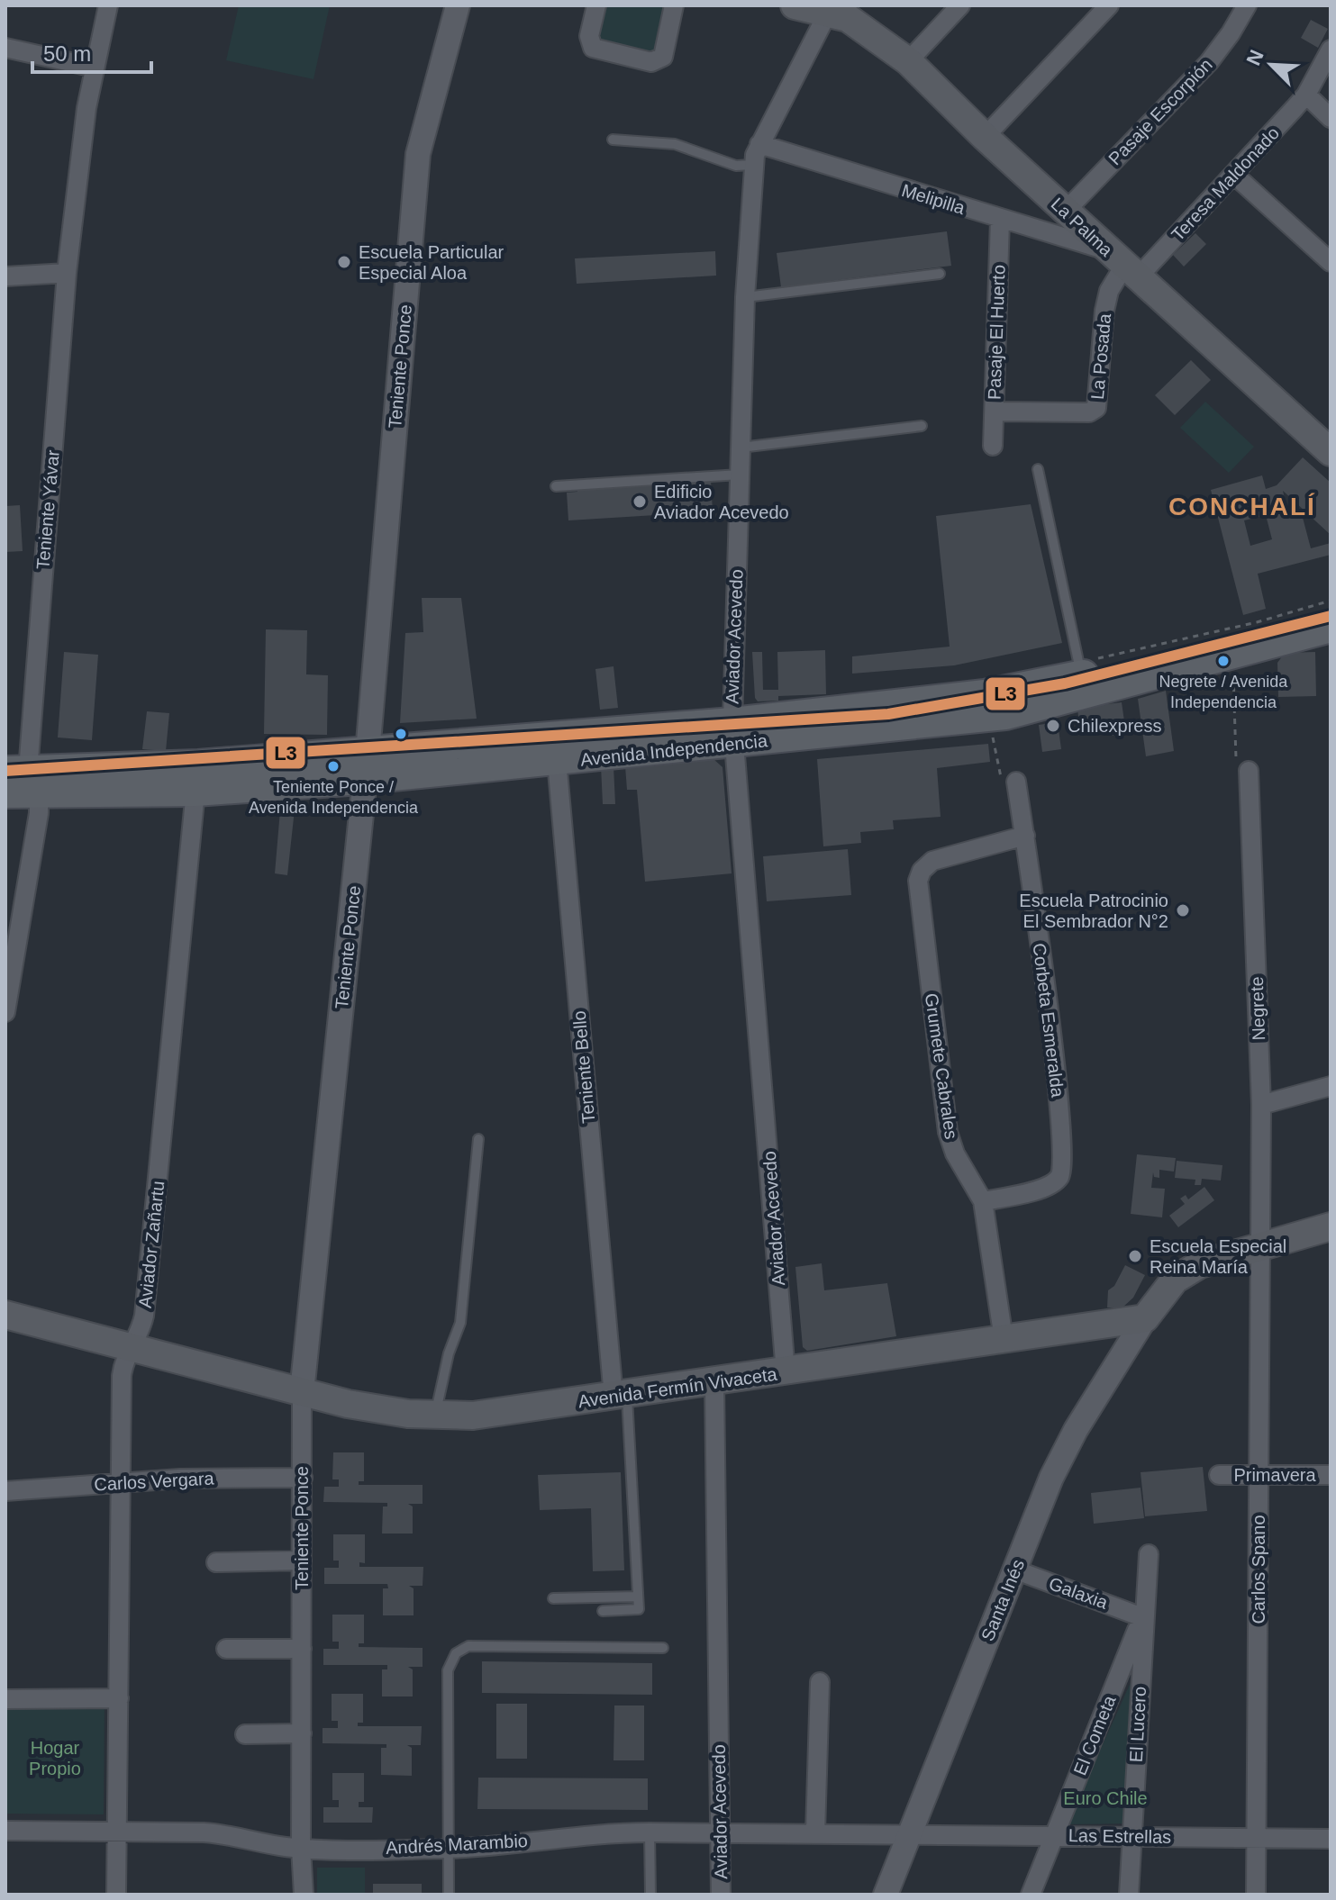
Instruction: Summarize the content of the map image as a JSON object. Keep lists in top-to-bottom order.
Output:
{
  "streets": {
    "main road": ["La Palma", "Avenida Independencia", "Avenida Fermín Vivaceta"],
    "street": [
      "Pasaje Escorpión",
      "Teresa Maldonado",
      "Melipilla",
      "Pasaje El Huerto",
      "La Posada",
      "Teniente Ponce",
      "Teniente Yávar",
      "Aviador Acevedo",
      "Negrete",
      "Corbeta Esmeralda",
      "Grumete Cabrales",
      "Teniente Bello",
      "Aviador Zañartu",
      "Primavera",
      "Carlos Vergara",
      "Carlos Spano",
      "Galaxia",
      "Santa Inés",
      "El Lucero",
      "El Cometa",
      "Las Estrellas",
      "Andrés Marambio"
    ]
  },
  "crossings": [
    ["Pasaje Escorpión", "La Palma"],
    ["Teresa Maldonado", "Melipilla"],
    ["Teresa Maldonado", "La Palma"],
    ["Teresa Maldonado", "La Posada"],
    ["Melipilla", "La Palma"],
    ["Melipilla", "Pasaje El Huerto"],
    ["Melipilla", "La Posada"],
    ["Melipilla", "Aviador Acevedo"],
    ["La Palma", "La Posada"],
    ["La Palma", "Aviador Acevedo"],
    ["Pasaje El Huerto", "La Posada"],
    ["Teniente Ponce", "Avenida Independencia"],
    ["Teniente Ponce", "Avenida Fermín Vivaceta"],
    ["Teniente Ponce", "Carlos Vergara"],
    ["Teniente Ponce", "Andrés Marambio"],
    ["Teniente Yávar", "Avenida Independencia"],
    ["Aviador Acevedo", "Avenida Independencia"],
    ["Aviador Acevedo", "Avenida Fermín Vivaceta"],
    ["Aviador Acevedo", "Andrés Marambio"],
    ["Avenida Independencia", "Teniente Bello"],
    ["Avenida Independencia", "Aviador Zañartu"],
    ["Negrete", "Carlos Spano"],
    ["Corbeta Esmeralda", "Grumete Cabrales"],
    ["Grumete Cabrales", "Avenida Fermín Vivaceta"],
    ["Teniente Bello", "Avenida Fermín Vivaceta"],
    ["Aviador Zañartu", "Avenida Fermín Vivaceta"],
    ["Aviador Zañartu", "Carlos Vergara"],
    ["Aviador Zañartu", "Andrés Marambio"],
    ["Avenida Fermín Vivaceta", "Santa Inés"],
    ["Primavera", "Carlos Spano"],
    ["Carlos Spano", "Las Estrellas"],
    ["Galaxia", "Santa Inés"],
    ["Galaxia", "El Lucero"],
    ["Galaxia", "El Cometa"],
    ["Santa Inés", "Las Estrellas"],
    ["Santa Inés", "Andrés Marambio"],
    ["El Lucero", "El Cometa"],
    ["El Lucero", "Las Estrellas"],
    ["El Cometa", "Las Estrellas"],
    ["Las Estrellas", "Andrés Marambio"]
  ],
  "districts": ["CONCHALÍ"],
  "parks": ["Hogar Propio", "Euro Chile"],
  "places": [
    "Escuela Particular Especial Aloa",
    "Edificio Aviador Acevedo",
    "Negrete / Avenida Independencia",
    "Chilexpress",
    "Teniente Ponce / Avenida Independencia",
    "Escuela Patrocinio El Sembrador N°2",
    "Escuela Especial Reina María"
  ],
  "lines": ["transit line L3"],
  "scale_bar": "50 m",
  "north": "top left"
}
